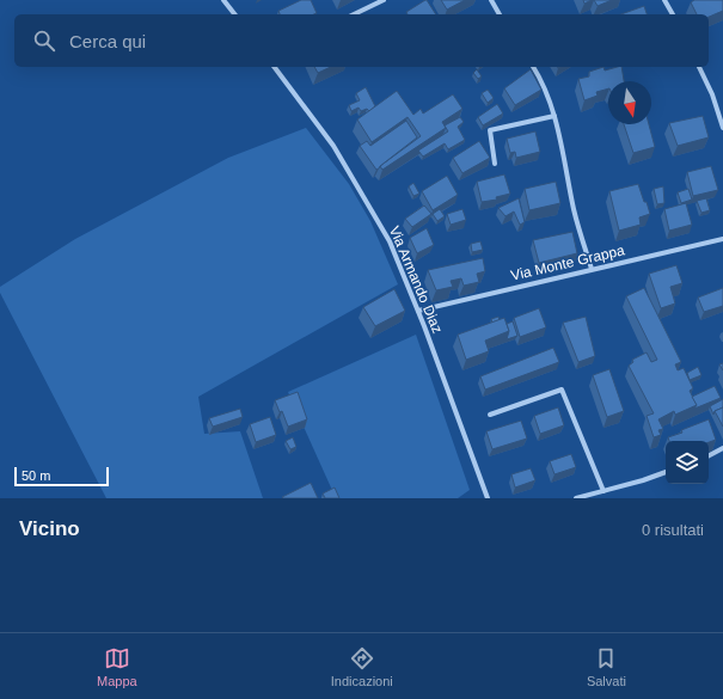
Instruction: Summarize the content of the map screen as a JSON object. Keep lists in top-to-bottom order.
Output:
{
  "streets": {
    "street": ["Via Monte Grappa", "Via Armando Diaz"]
  },
  "crossings": [
    ["Via Monte Grappa", "Via Armando Diaz"]
  ],
  "scale_bar": "50 m",
  "north": "bottom",
  "page": {
    "search": "Cerca qui",
    "scale": "50 m",
    "heading": ["Vicino", "0 risultati"],
    "nav": ["Mappa", "Indicazioni", "Salvati"]
  }
}
